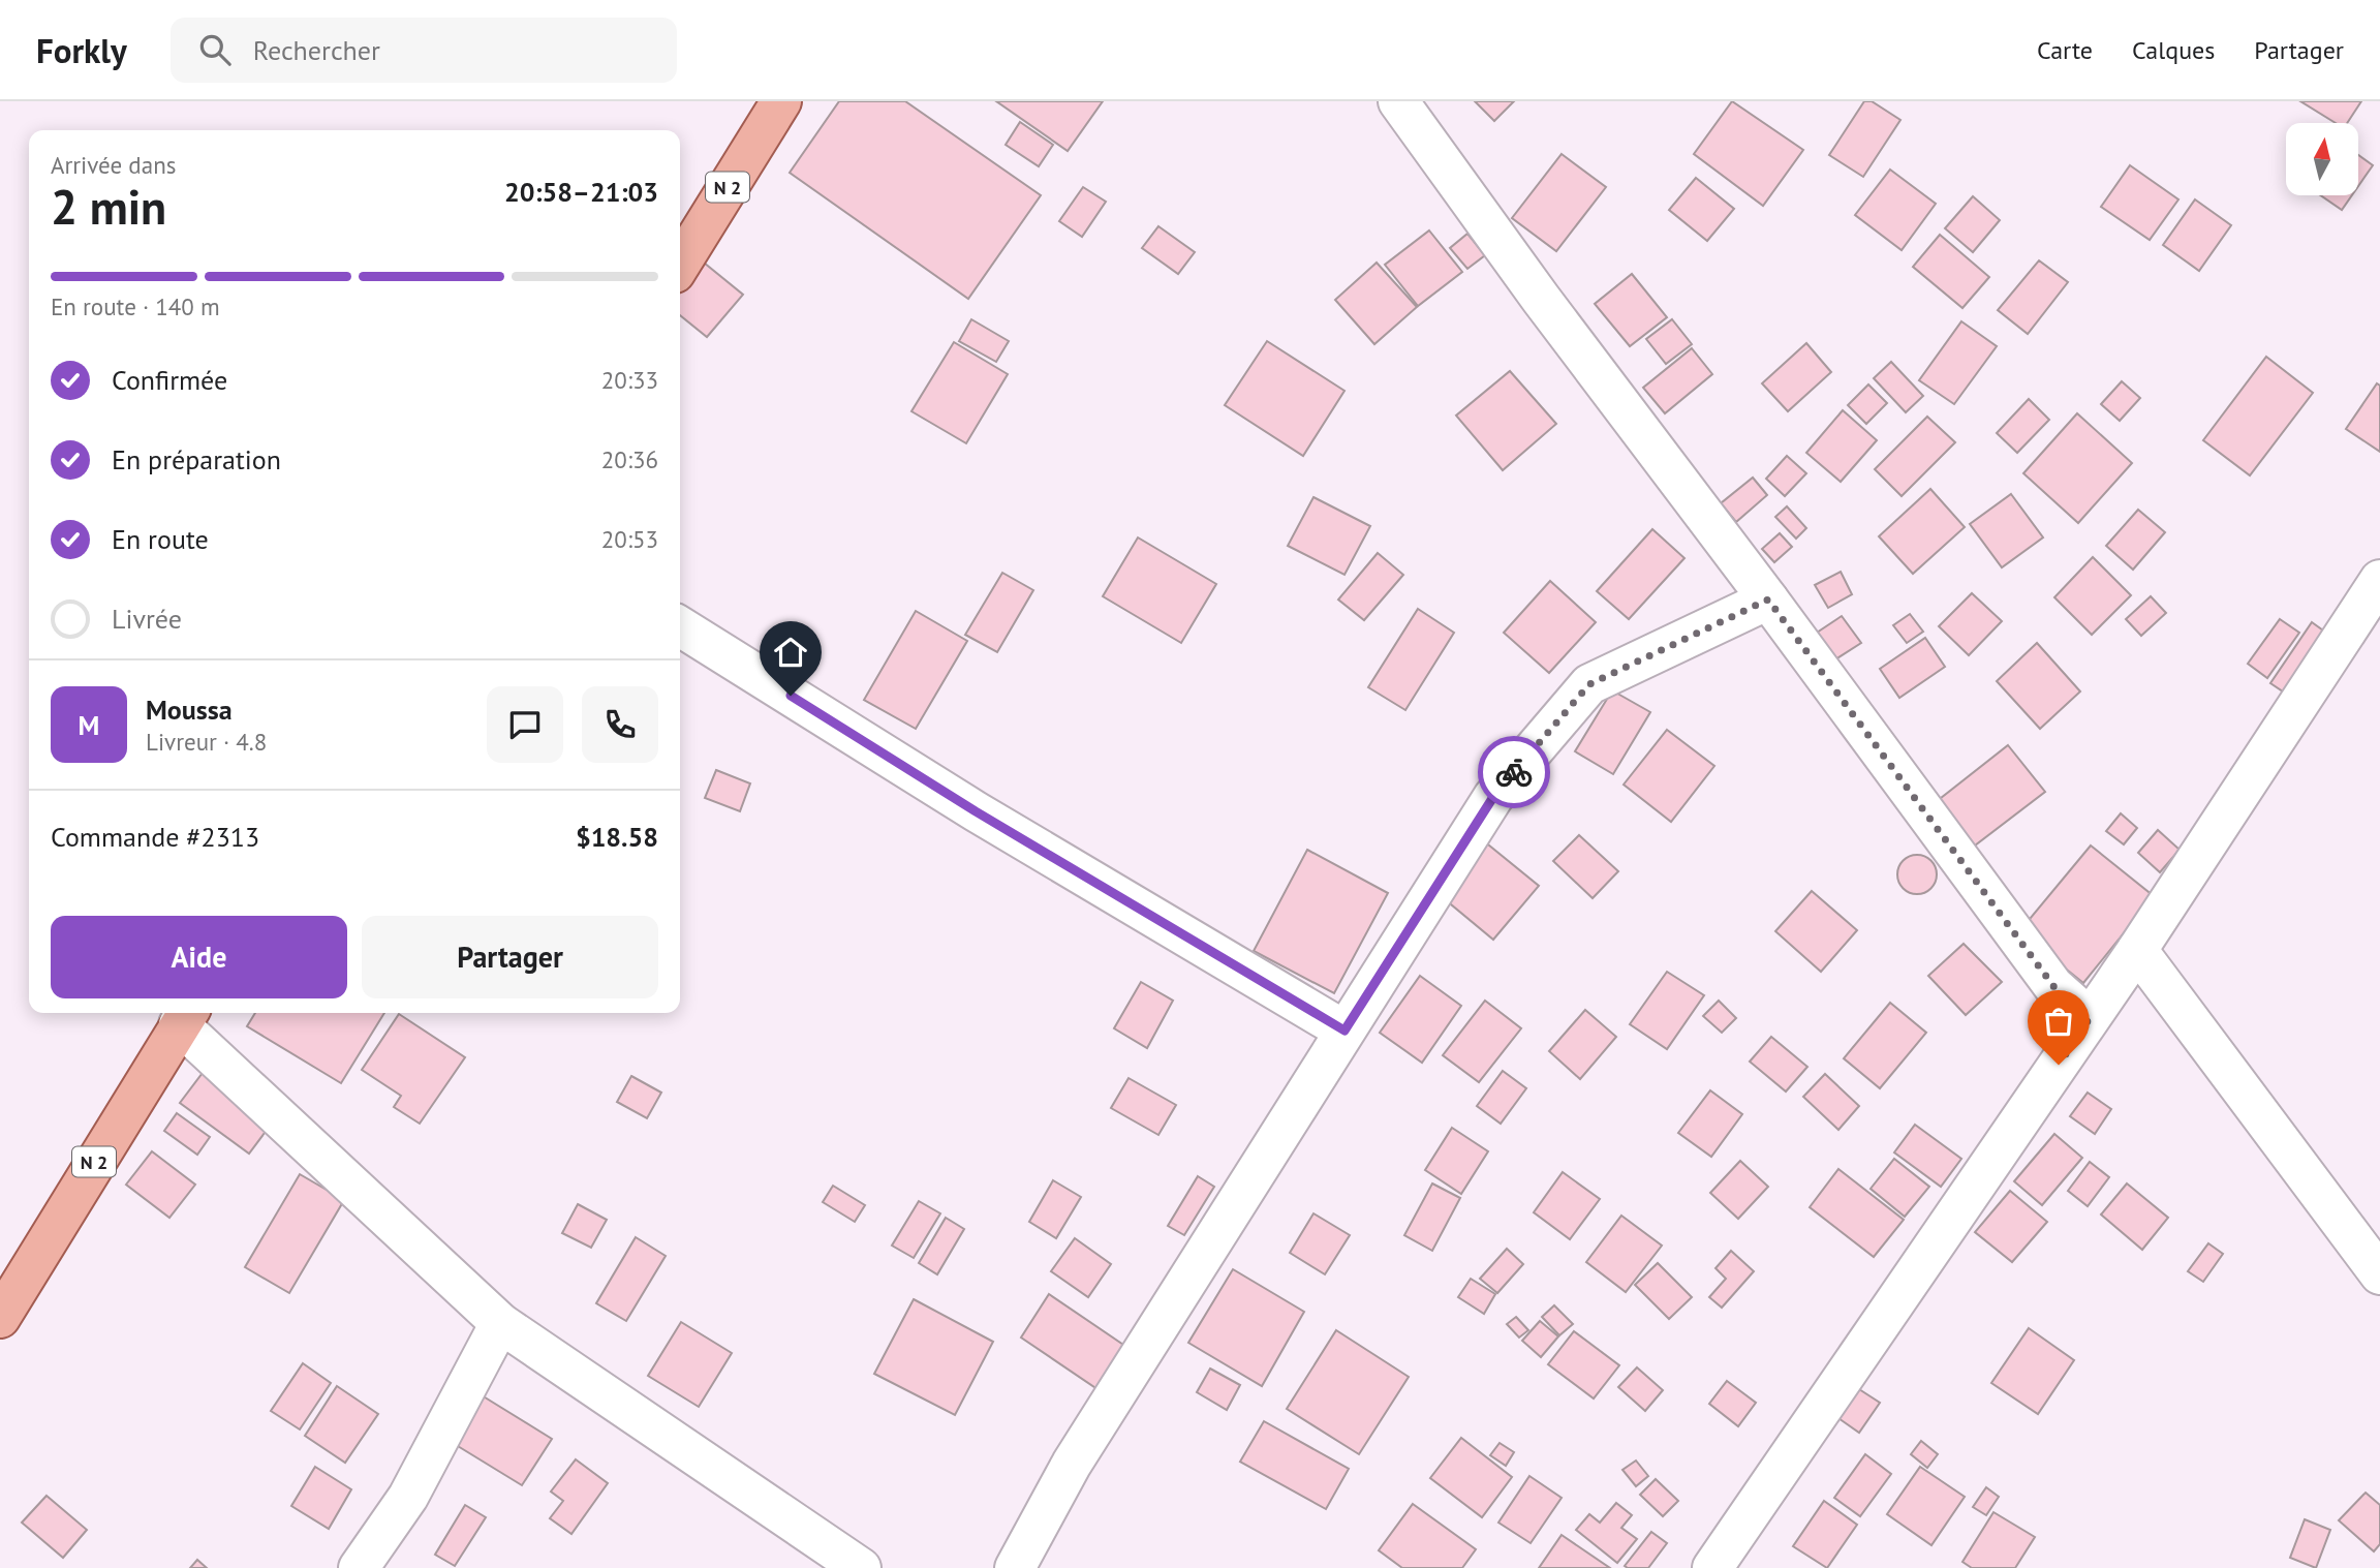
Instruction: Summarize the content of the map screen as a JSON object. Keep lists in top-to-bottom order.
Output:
{
  "streets": {
    "main road": ["N 2"]
  },
  "north": "top",
  "page": {
    "header": "Forkly",
    "search": "Rechercher",
    "nav": ["Carte", "Calques", "Partager"],
    "heading": ["2 min", "Arrivée dans", "20:58–21:03"],
    "panel": [
      "Moussa",
      "Livreur · 4.8",
      "Commande #2313",
      "$18.58"
    ],
    "bar": "En route · 140 m",
    "list": [
      ["Confirmée", "20:33"],
      ["En préparation", "20:36"],
      ["En route", "20:53"],
      "Livrée"
    ],
    "round": "M",
    "buttons": ["Aide", "Partager"]
  }
}
